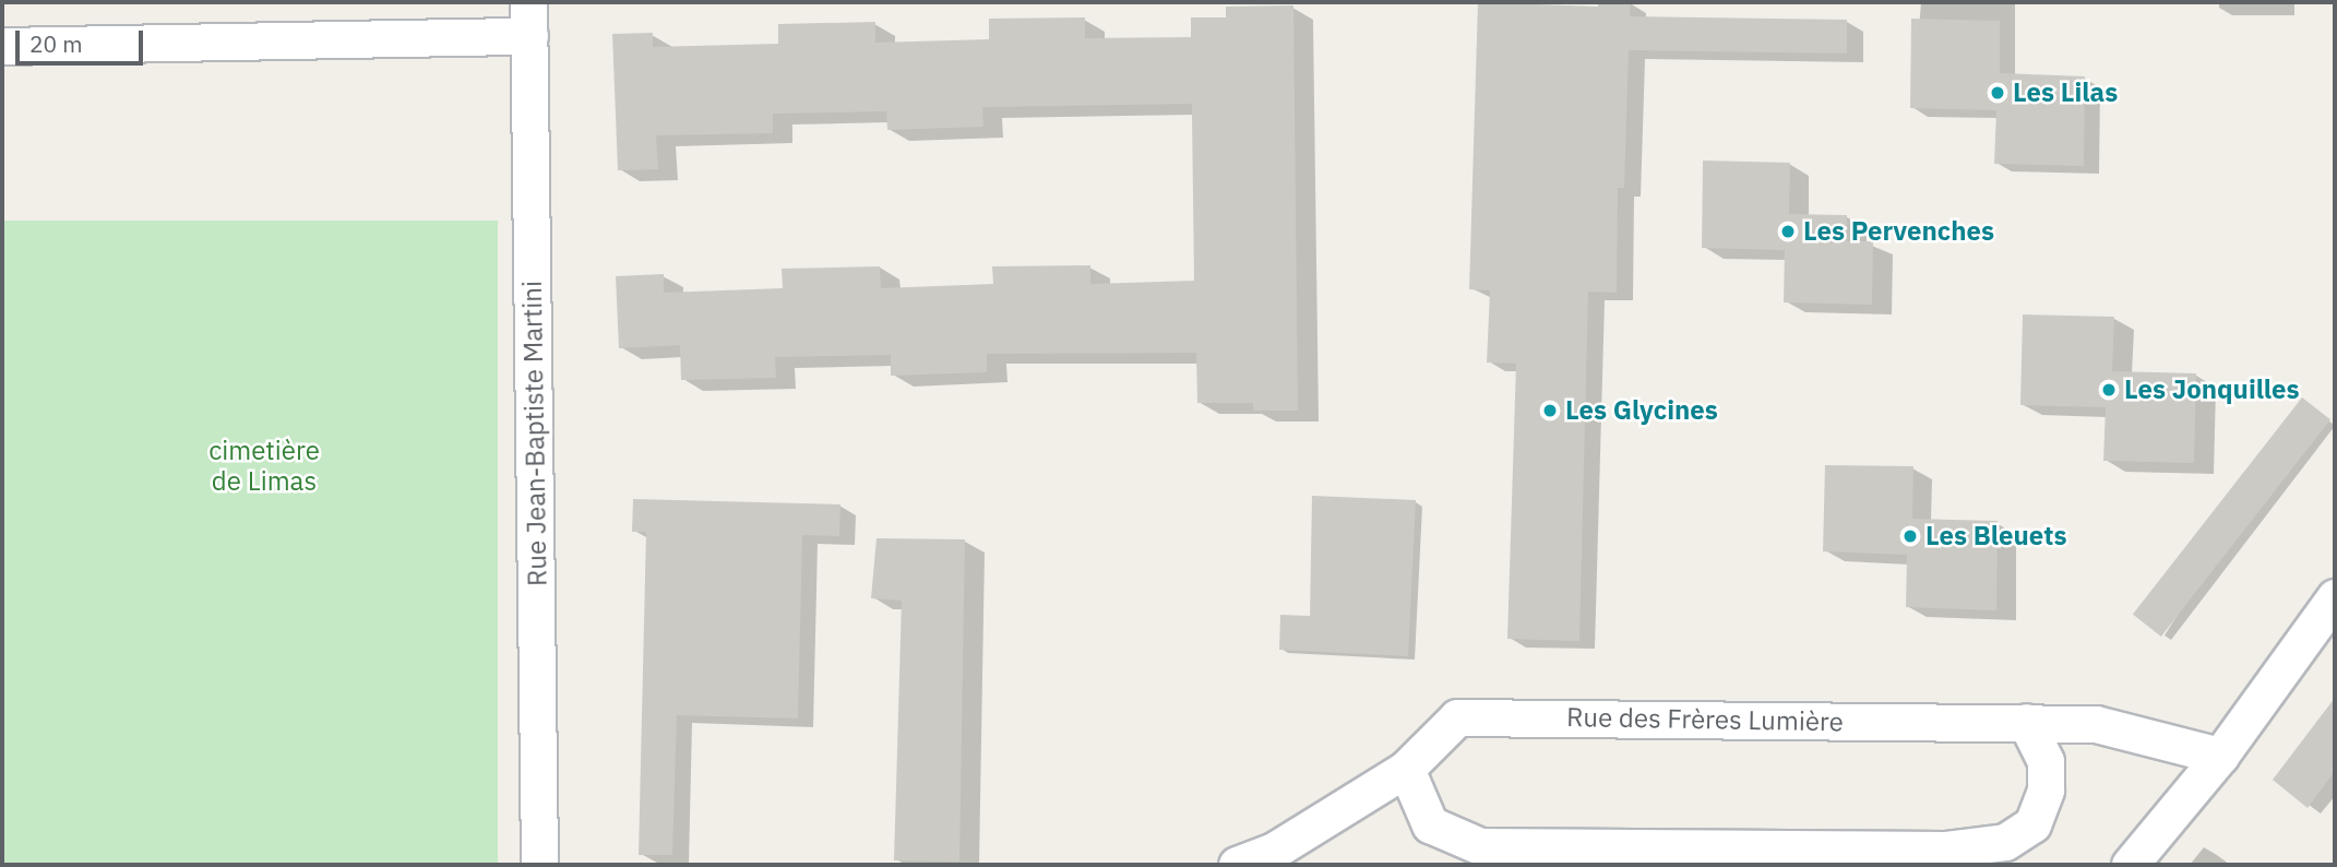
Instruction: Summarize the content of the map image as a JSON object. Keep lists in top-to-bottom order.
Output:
{
  "streets": {
    "street": ["Rue Jean-Baptiste Martini", "Rue des Frères Lumière"]
  },
  "parks": ["cimetière de Limas"],
  "places": [
    "Les Lilas",
    "Les Pervenches",
    "Les Jonquilles",
    "Les Glycines",
    "Les Bleuets"
  ],
  "scale_bar": "20 m"
}
